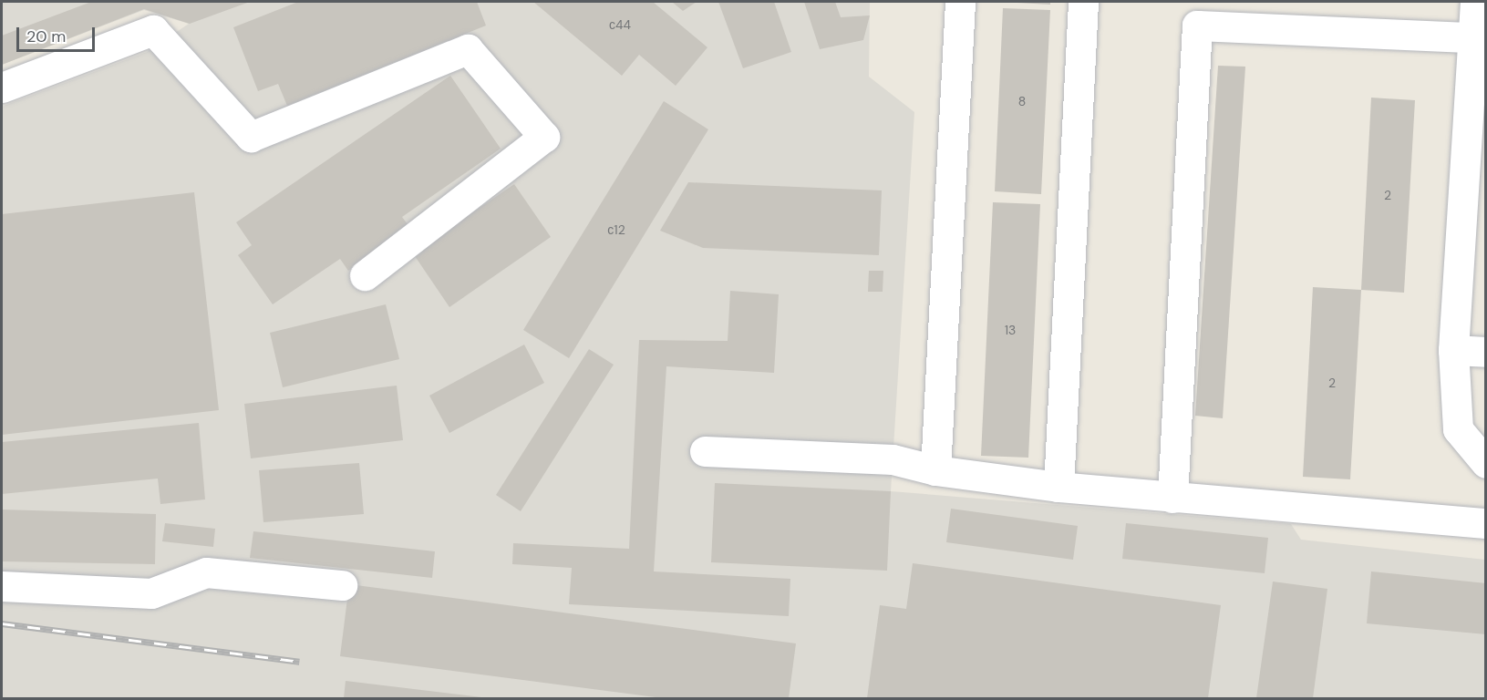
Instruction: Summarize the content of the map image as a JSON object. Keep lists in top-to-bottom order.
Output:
{
  "house_numbers": [
    "с44",
    "8",
    "2",
    "с12",
    "13",
    "2"
  ],
  "scale_bar": "20 m"
}
